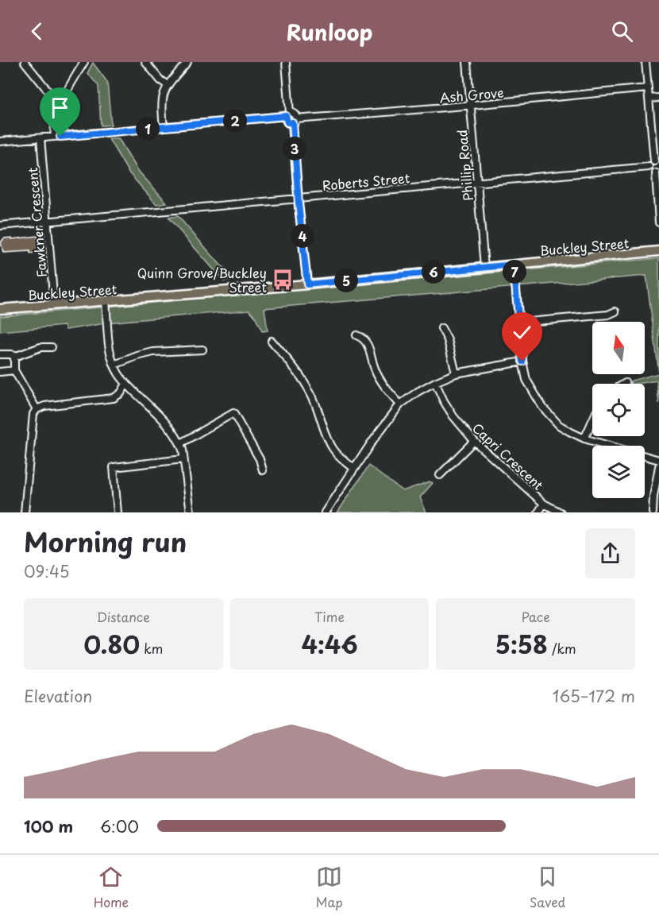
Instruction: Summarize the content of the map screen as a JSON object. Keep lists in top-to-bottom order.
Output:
{
  "streets": {
    "main road": ["Buckley Street"],
    "street": [
      "Ash Grove",
      "Phillip Road",
      "Roberts Street",
      "Fawkner Crescent",
      "Capri Crescent"
    ]
  },
  "crossings": [
    ["Ash Grove", "Phillip Road"],
    ["Phillip Road", "Roberts Street"],
    ["Phillip Road", "Buckley Street"],
    ["Roberts Street", "Fawkner Crescent"],
    ["Fawkner Crescent", "Buckley Street"]
  ],
  "places": {
    "bus stop": ["Quinn Grove/Buckley Street"]
  },
  "north": "top",
  "page": {
    "header": "Runloop",
    "pins": [
      "2",
      "1",
      "3",
      "4",
      "6",
      "7",
      "5"
    ],
    "heading": ["Morning run", "09:45"],
    "stats": [
      ["Distance", "0.80 km"],
      ["Time", "4:46"],
      ["Pace", "5:58 /km"]
    ],
    "chart": ["Elevation", "165–172 m"],
    "list": [
      {
        "name": "100 m",
        "note": "6:00"
      }
    ],
    "tabs": ["Home", "Map", "Saved"]
  }
}
